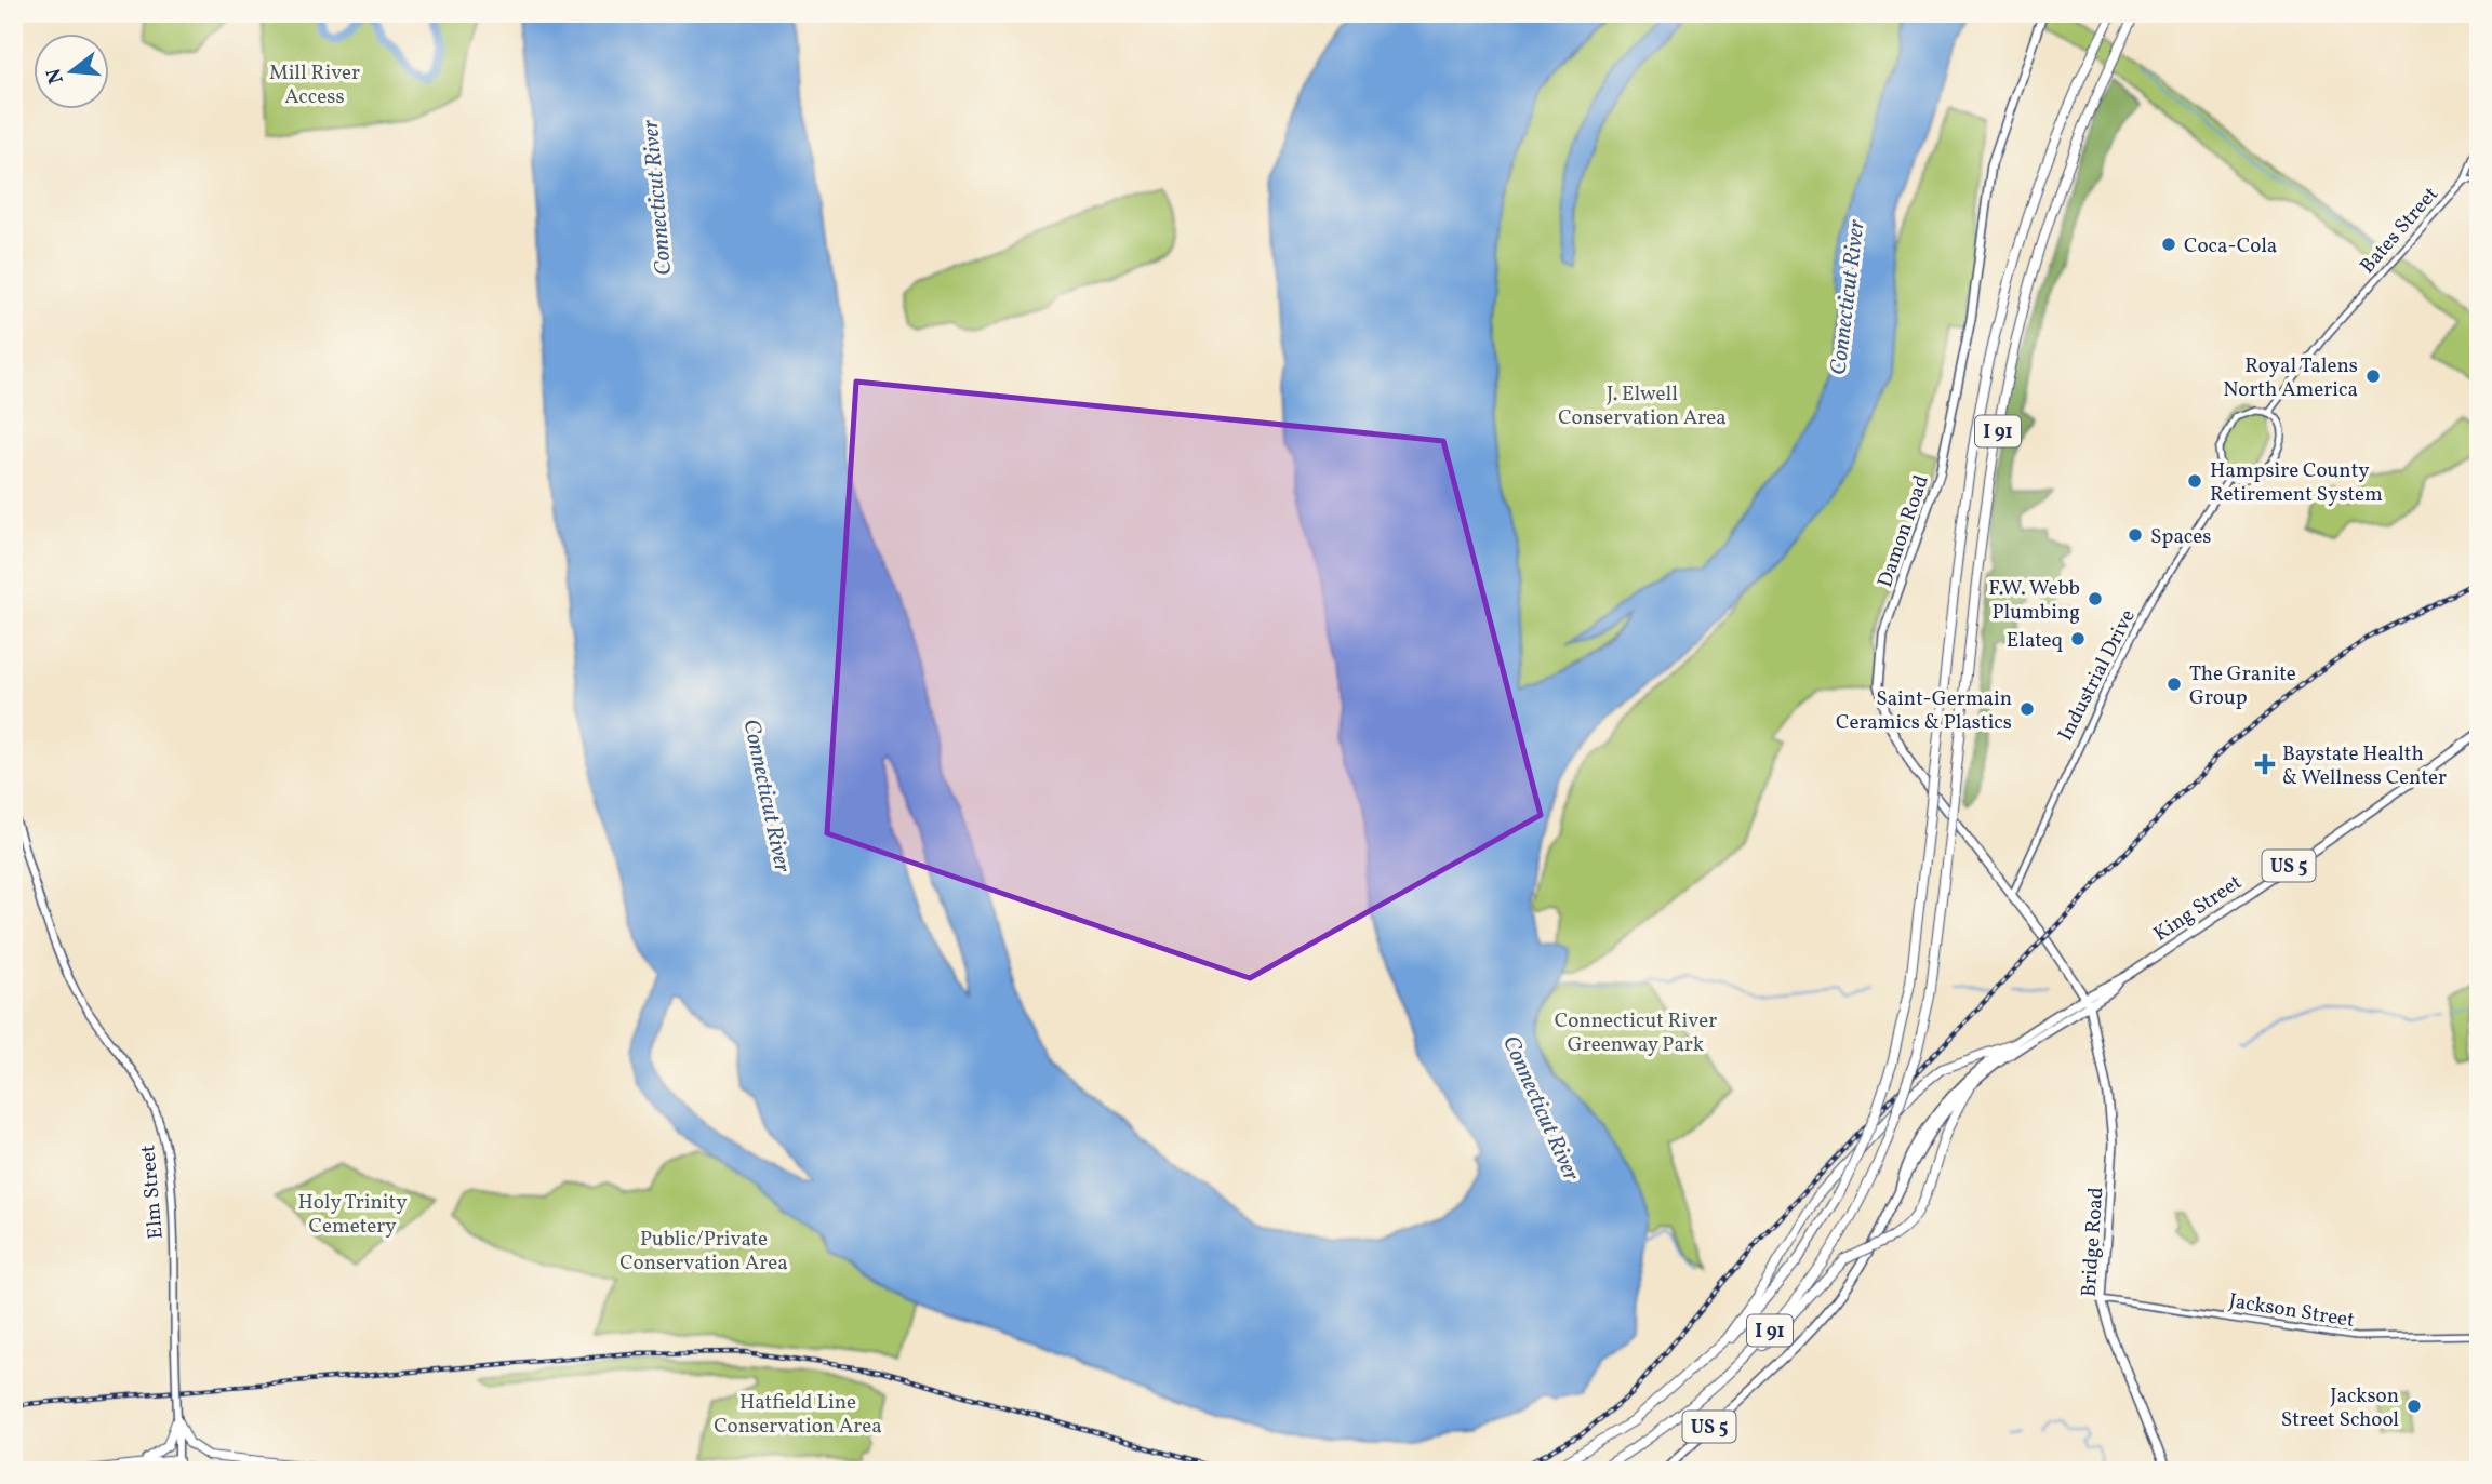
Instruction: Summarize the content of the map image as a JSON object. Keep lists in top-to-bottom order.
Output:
{
  "streets": {
    "highway": ["I 91"],
    "main road": [
      "Damon Road",
      "US 5",
      "King Street",
      "Elm Street",
      "Bridge Road"
    ],
    "street": ["Bates Street", "Industrial Drive", "Jackson Street"]
  },
  "crossings": [
    ["Bates Street", "Industrial Drive"],
    ["Damon Road", "Industrial Drive"],
    ["Damon Road", "US 5"],
    ["Damon Road", "King Street"],
    ["Damon Road", "Bridge Road"],
    ["US 5", "King Street"],
    ["US 5", "Bridge Road"],
    ["King Street", "Bridge Road"],
    ["Bridge Road", "Jackson Street"]
  ],
  "water": ["Connecticut River"],
  "parks": [
    "Mill River Access",
    "J. Elwell Conservation Area",
    "Connecticut River Greenway Park",
    "Holy Trinity Cemetery",
    "Public/Private Conservation Area",
    "Hatfield Line Conservation Area"
  ],
  "places": {
    "other": [
      "Coca-Cola",
      "Royal Talens North America",
      "Hampsire County Retirement System",
      "Spaces",
      "F.W. Webb Plumbing",
      "Elateq",
      "The Granite Group",
      "Saint-Germain Ceramics & Plastics",
      "Jackson Street School"
    ],
    "health": ["Baystate Health & Wellness Center"]
  },
  "north": "left"
}
